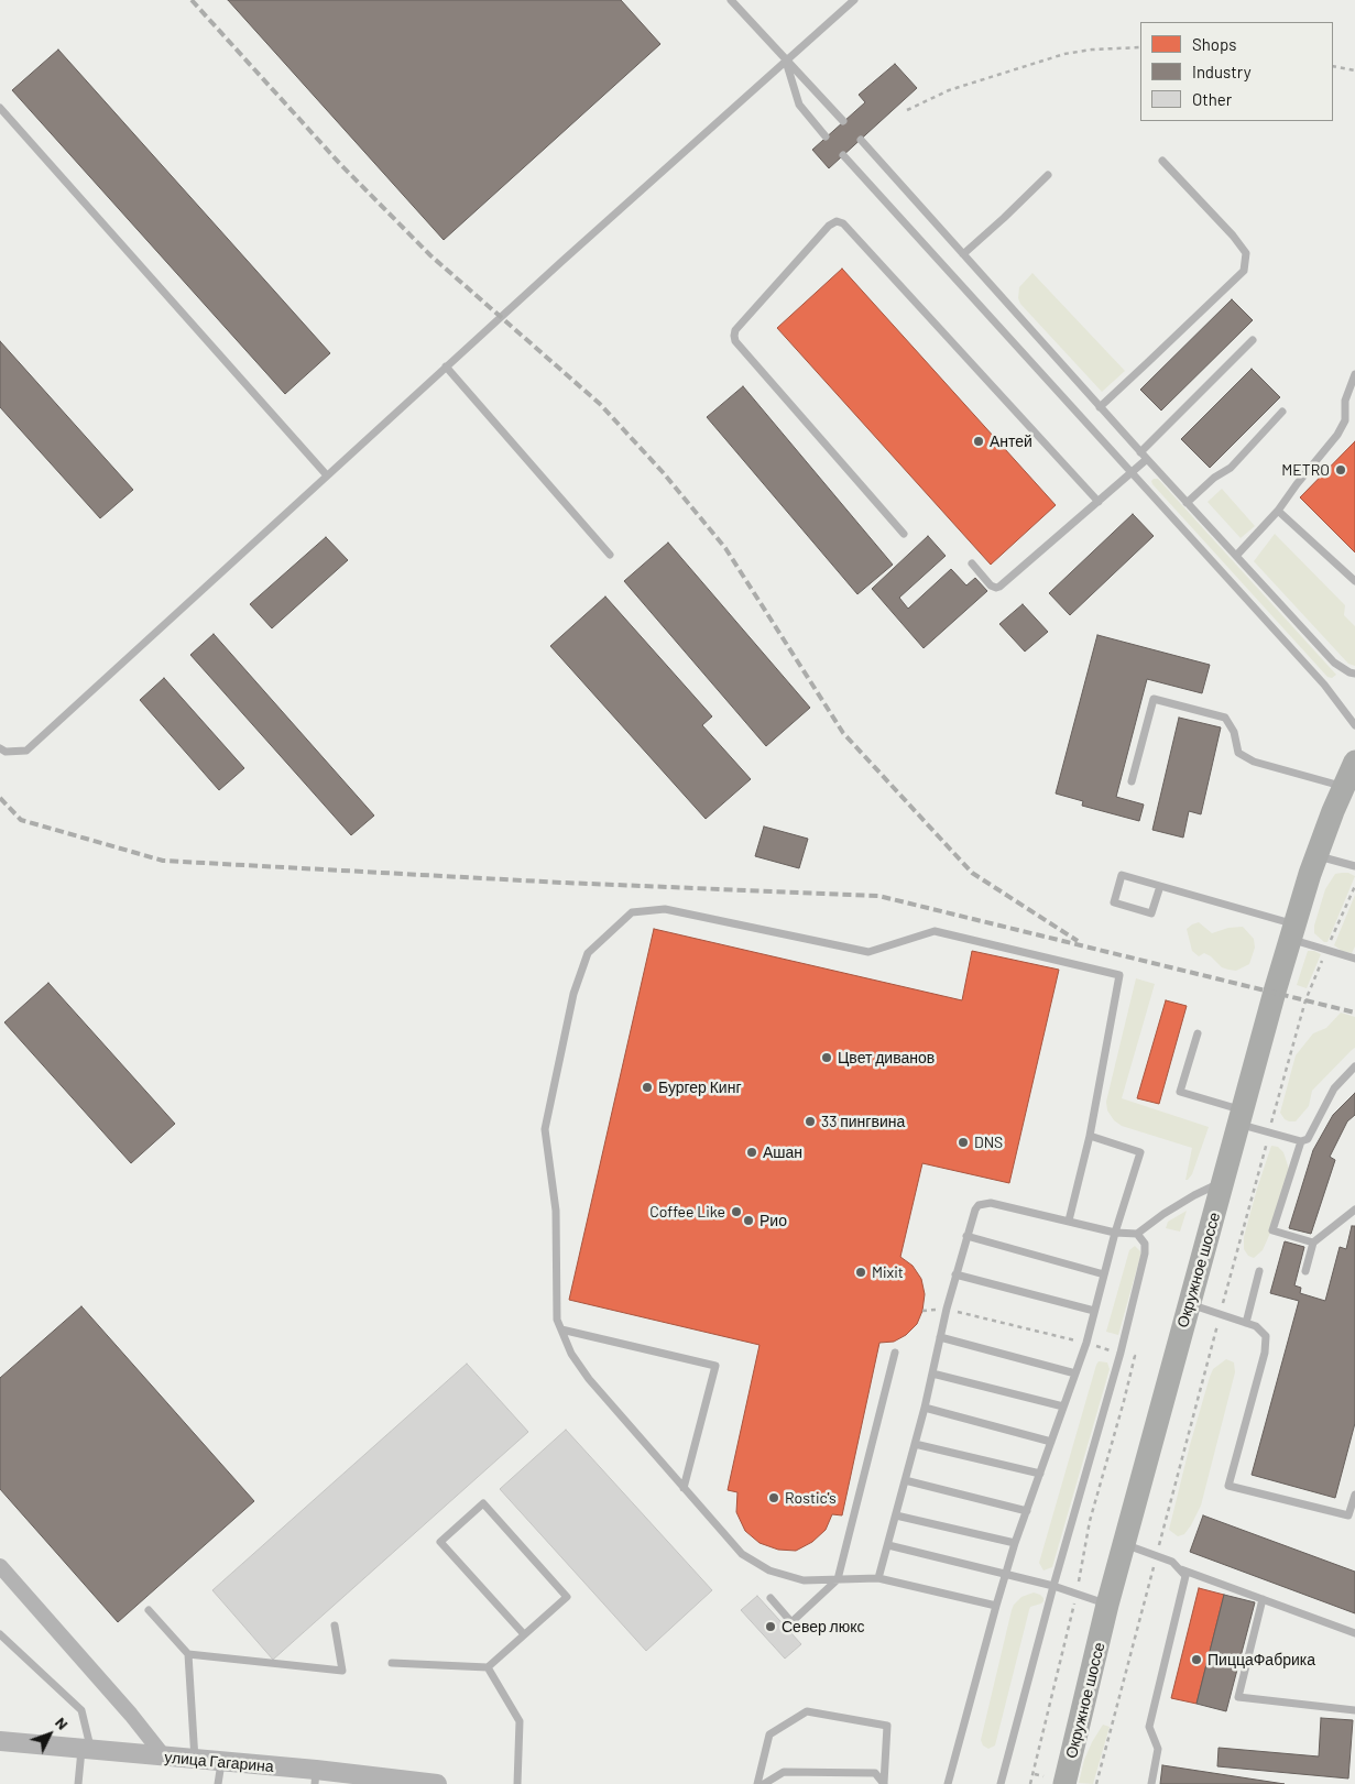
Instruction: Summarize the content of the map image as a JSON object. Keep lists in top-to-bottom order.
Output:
{
  "streets": {
    "main road": ["Окружное шоссе"],
    "street": ["улица Гагарина"]
  },
  "places": [
    "Антей",
    "METRO",
    "Цвет диванов",
    "Бургер Кинг",
    "33 пингвина",
    "DNS",
    "Ашан",
    "Coffee Like",
    "Рио",
    "Mixit",
    "Rostic's",
    "Север люкс",
    "ПиццаФабрика"
  ],
  "legend": ["Shops", "Industry", "Other"],
  "north": "top right"
}
